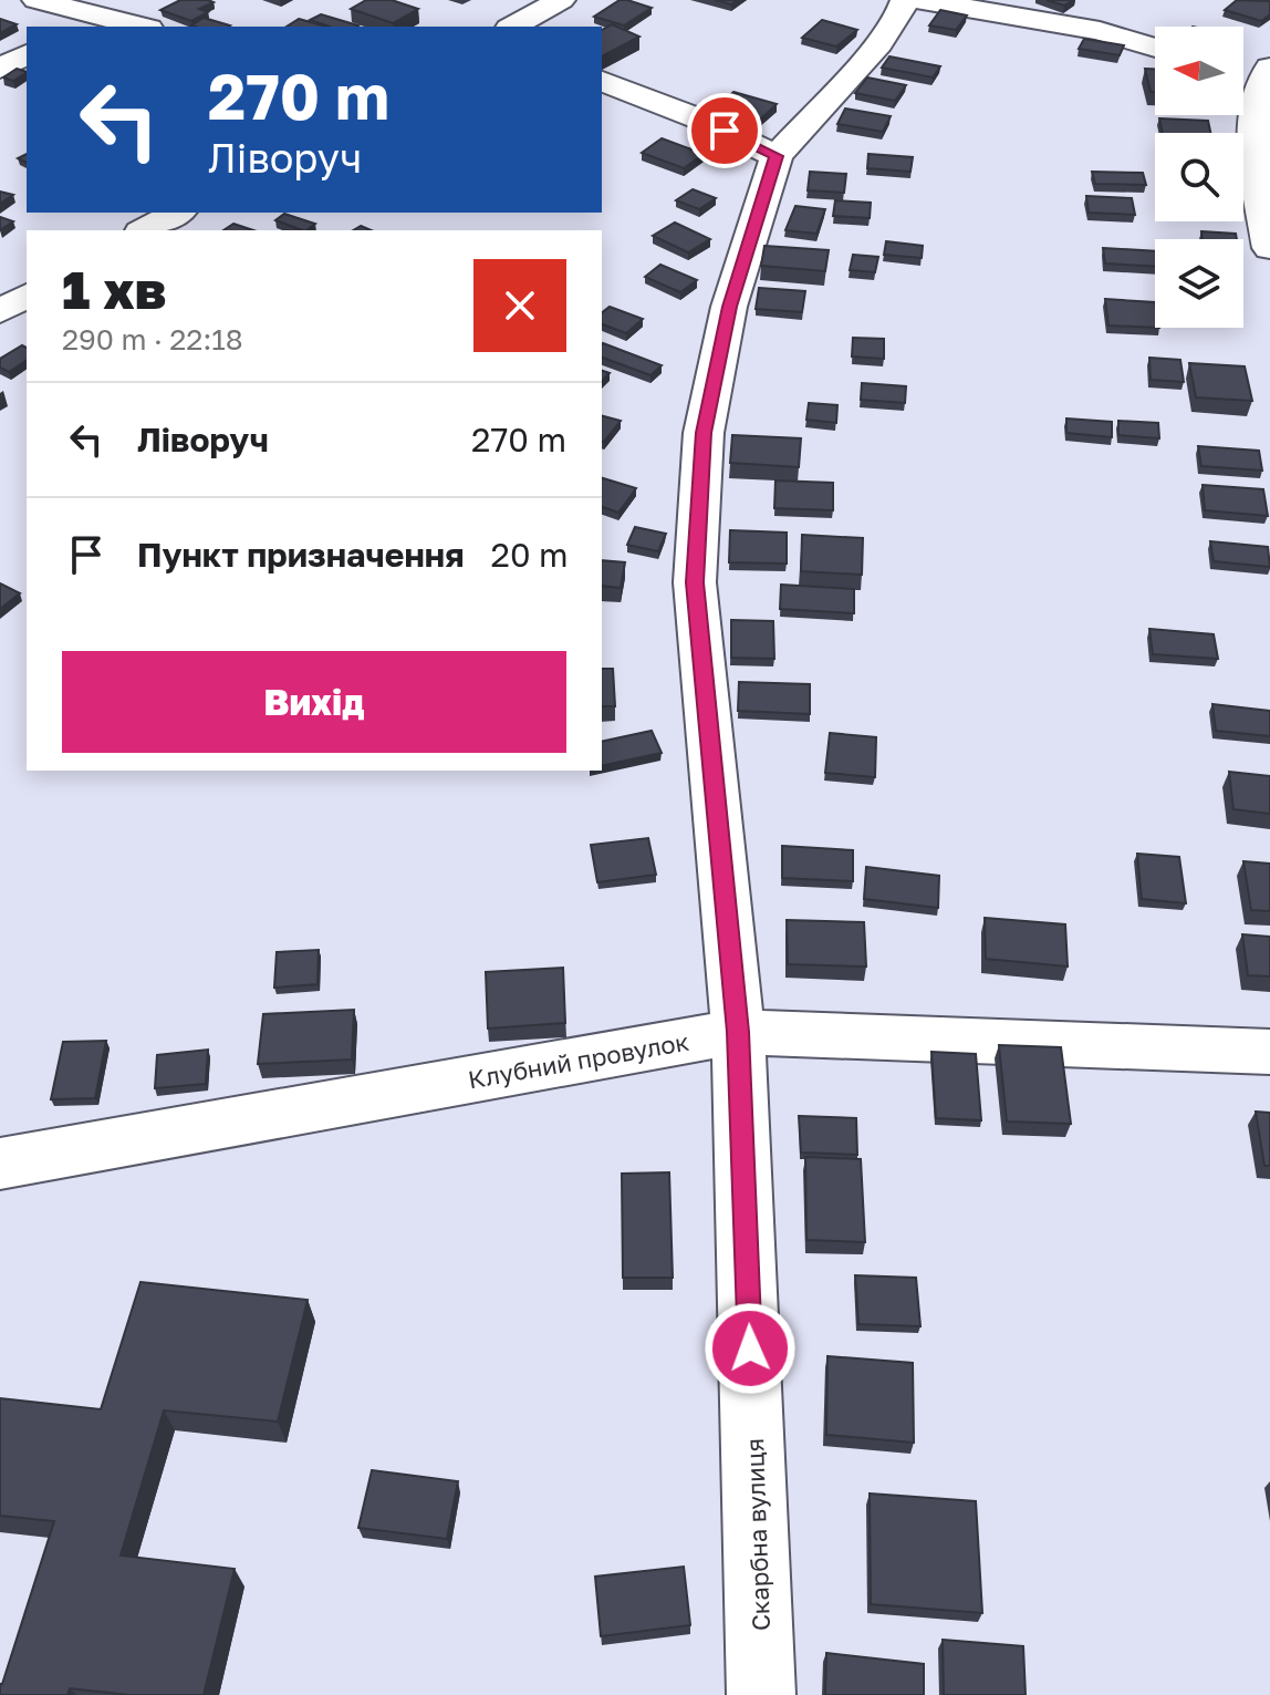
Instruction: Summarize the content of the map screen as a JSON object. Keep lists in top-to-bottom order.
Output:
{
  "streets": {
    "street": ["Клубний провулок", "Скарбна вулиця"]
  },
  "crossings": [
    ["Клубний провулок", "Скарбна вулиця"]
  ],
  "north": "left",
  "page": {
    "turn": ["270 m", "Ліворуч"],
    "heading": ["1 хв", "290 m · 22:18"],
    "list": [
      {
        "name": "Ліворуч",
        "value": "270 m"
      },
      {
        "name": "Пункт призначення",
        "value": "20 m"
      }
    ],
    "buttons": "Вихід"
  }
}
